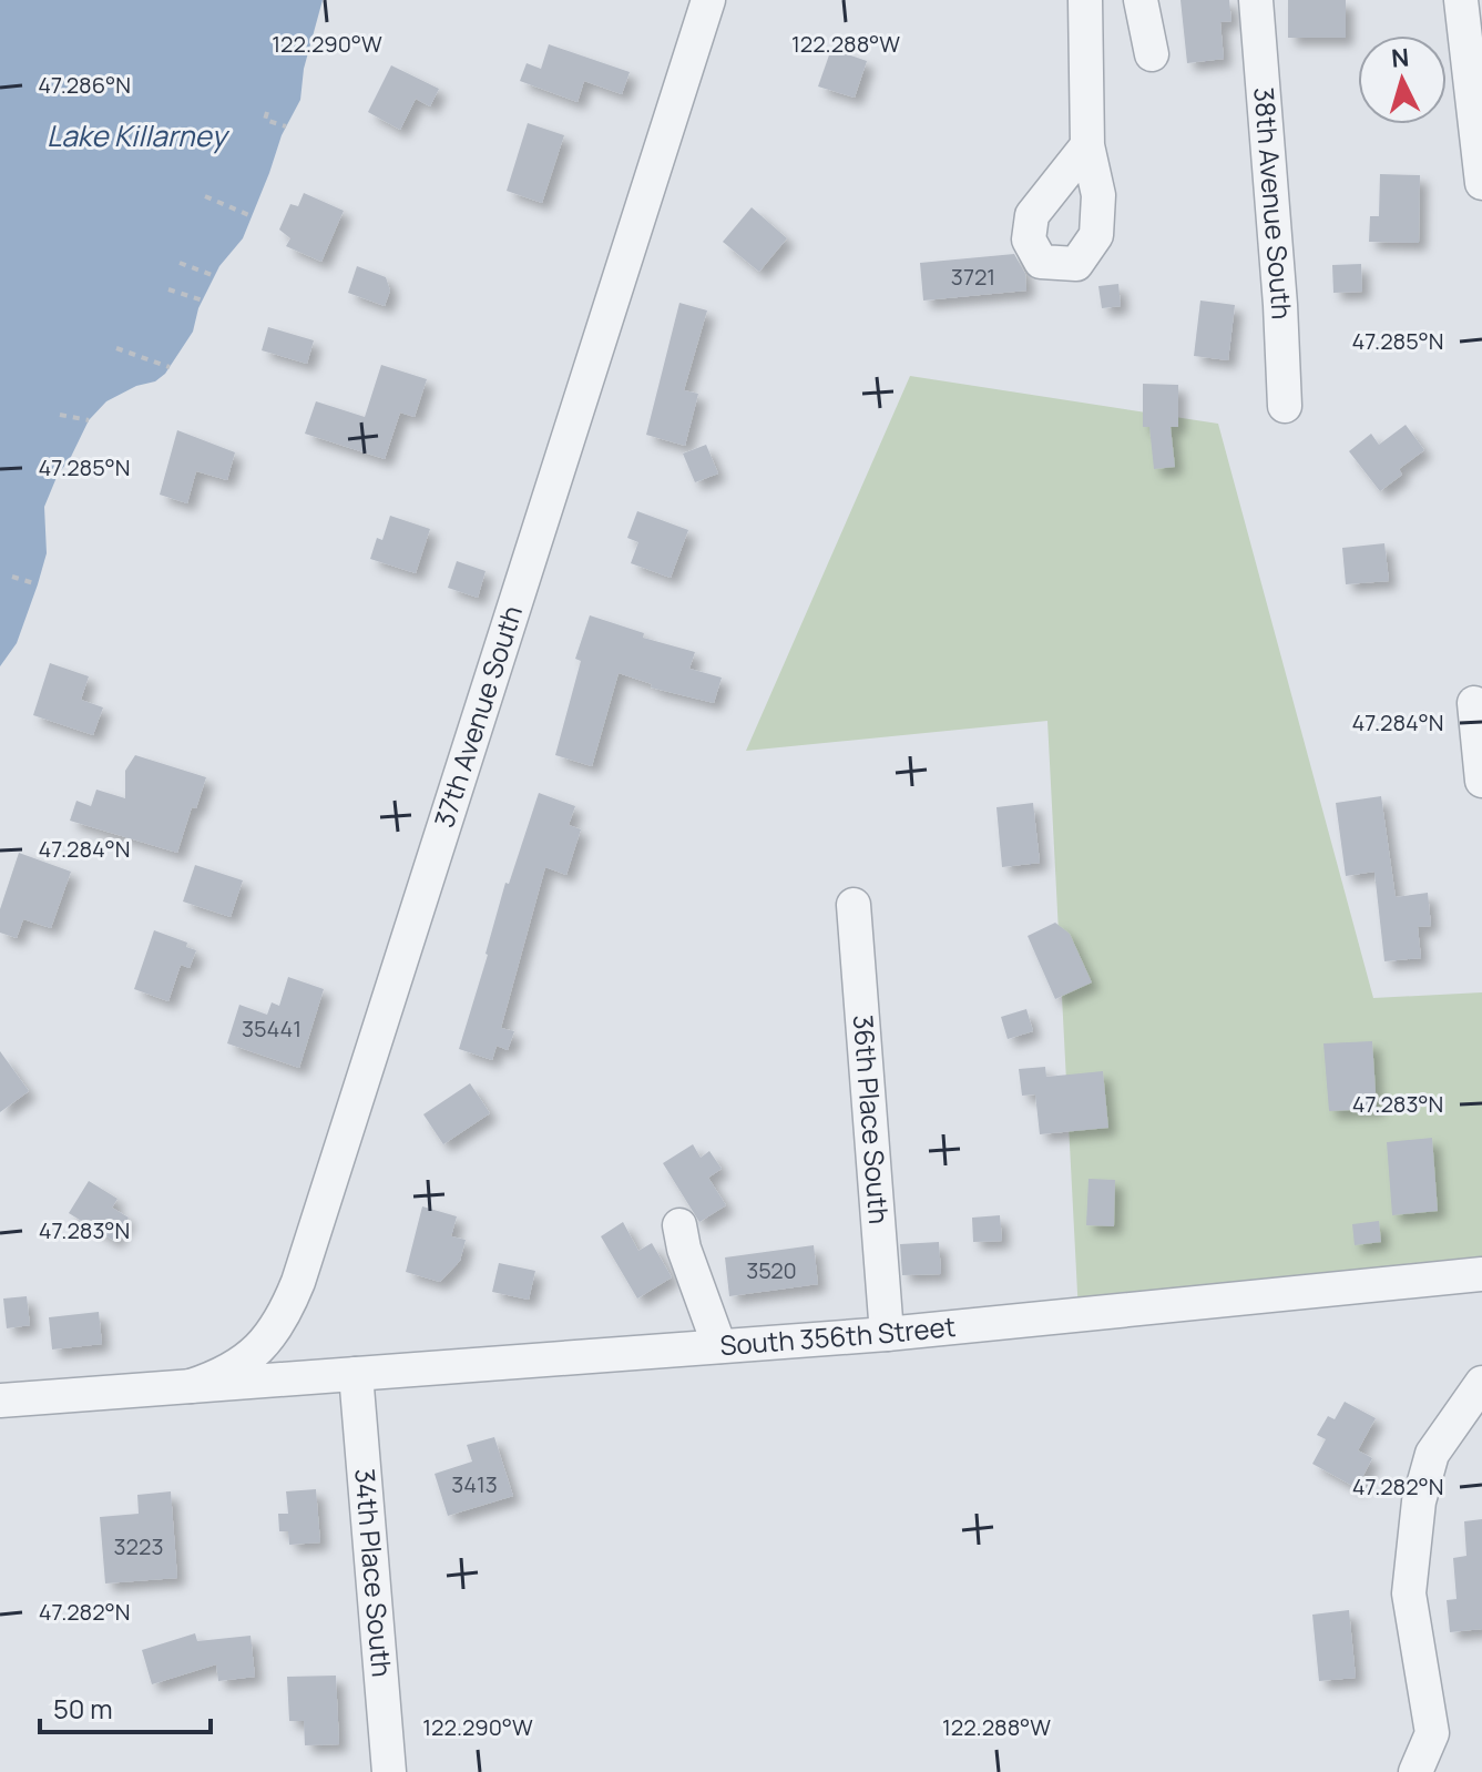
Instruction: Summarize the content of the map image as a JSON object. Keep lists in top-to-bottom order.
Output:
{
  "streets": {
    "street": [
      "38th Avenue South",
      "37th Avenue South",
      "36th Place South",
      "South 356th Street",
      "34th Place South"
    ]
  },
  "crossings": [
    ["37th Avenue South", "South 356th Street"],
    ["36th Place South", "South 356th Street"],
    ["South 356th Street", "34th Place South"]
  ],
  "water": ["Lake Killarney"],
  "house_numbers": [
    "3721",
    "35441",
    "3520",
    "3413",
    "3223"
  ],
  "scale_bar": "50 m",
  "north": "top",
  "coordinates": [
    "122.290°W",
    "122.288°W",
    "47.286°N",
    "47.285°N",
    "47.284°N",
    "47.283°N",
    "47.282°N"
  ]
}
